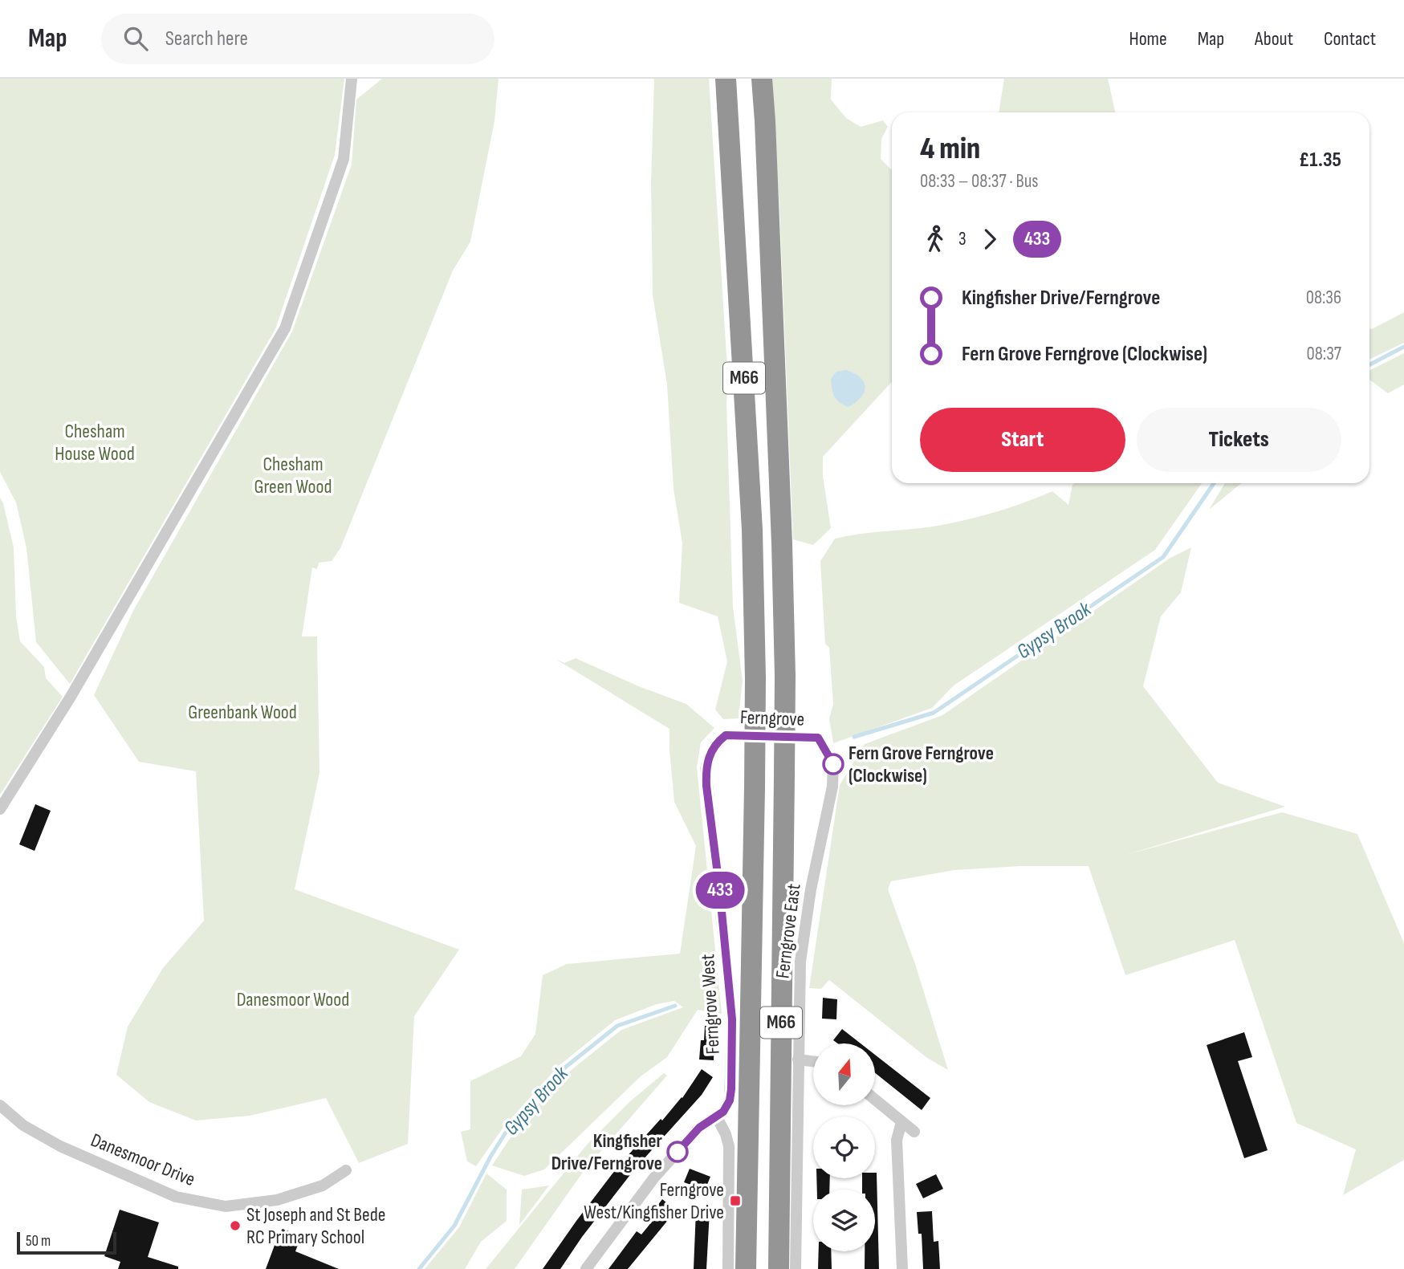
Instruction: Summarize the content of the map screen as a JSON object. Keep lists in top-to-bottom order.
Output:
{
  "streets": {
    "highway": ["M66"],
    "street": [
      "Ferngrove",
      "Ferngrove East",
      "Ferngrove West",
      "Danesmoor Drive"
    ]
  },
  "crossings": [
    ["Ferngrove", "Ferngrove East"],
    ["Ferngrove", "Ferngrove West"]
  ],
  "water": ["Gypsy Brook"],
  "parks": [
    "Chesham House Wood",
    "Chesham Green Wood",
    "Greenbank Wood",
    "Danesmoor Wood"
  ],
  "places": {
    "other": ["Fern Grove Ferngrove (Clockwise)", "Kingfisher Drive/Ferngrove", "St Joseph and St Bede RC Primary School"],
    "transit": ["Ferngrove West/Kingfisher Drive"]
  },
  "lines": ["bus line 433"],
  "scale_bar": "50 m",
  "north": "top",
  "page": {
    "header": "Map",
    "search": "Search here",
    "nav": [
      "Home",
      "Map",
      "About",
      "Contact"
    ],
    "on_map": "433",
    "heading": ["4 min", "08:33 – 08:37 · Bus", "£1.35"],
    "legs": ["3", "433"],
    "list": [
      {
        "name": "Kingfisher Drive/Ferngrove",
        "value": "08:36"
      },
      {
        "name": "Fern Grove Ferngrove (Clockwise)",
        "value": "08:37"
      }
    ],
    "buttons": ["Start", "Tickets"],
    "scale": "50 m"
  }
}
